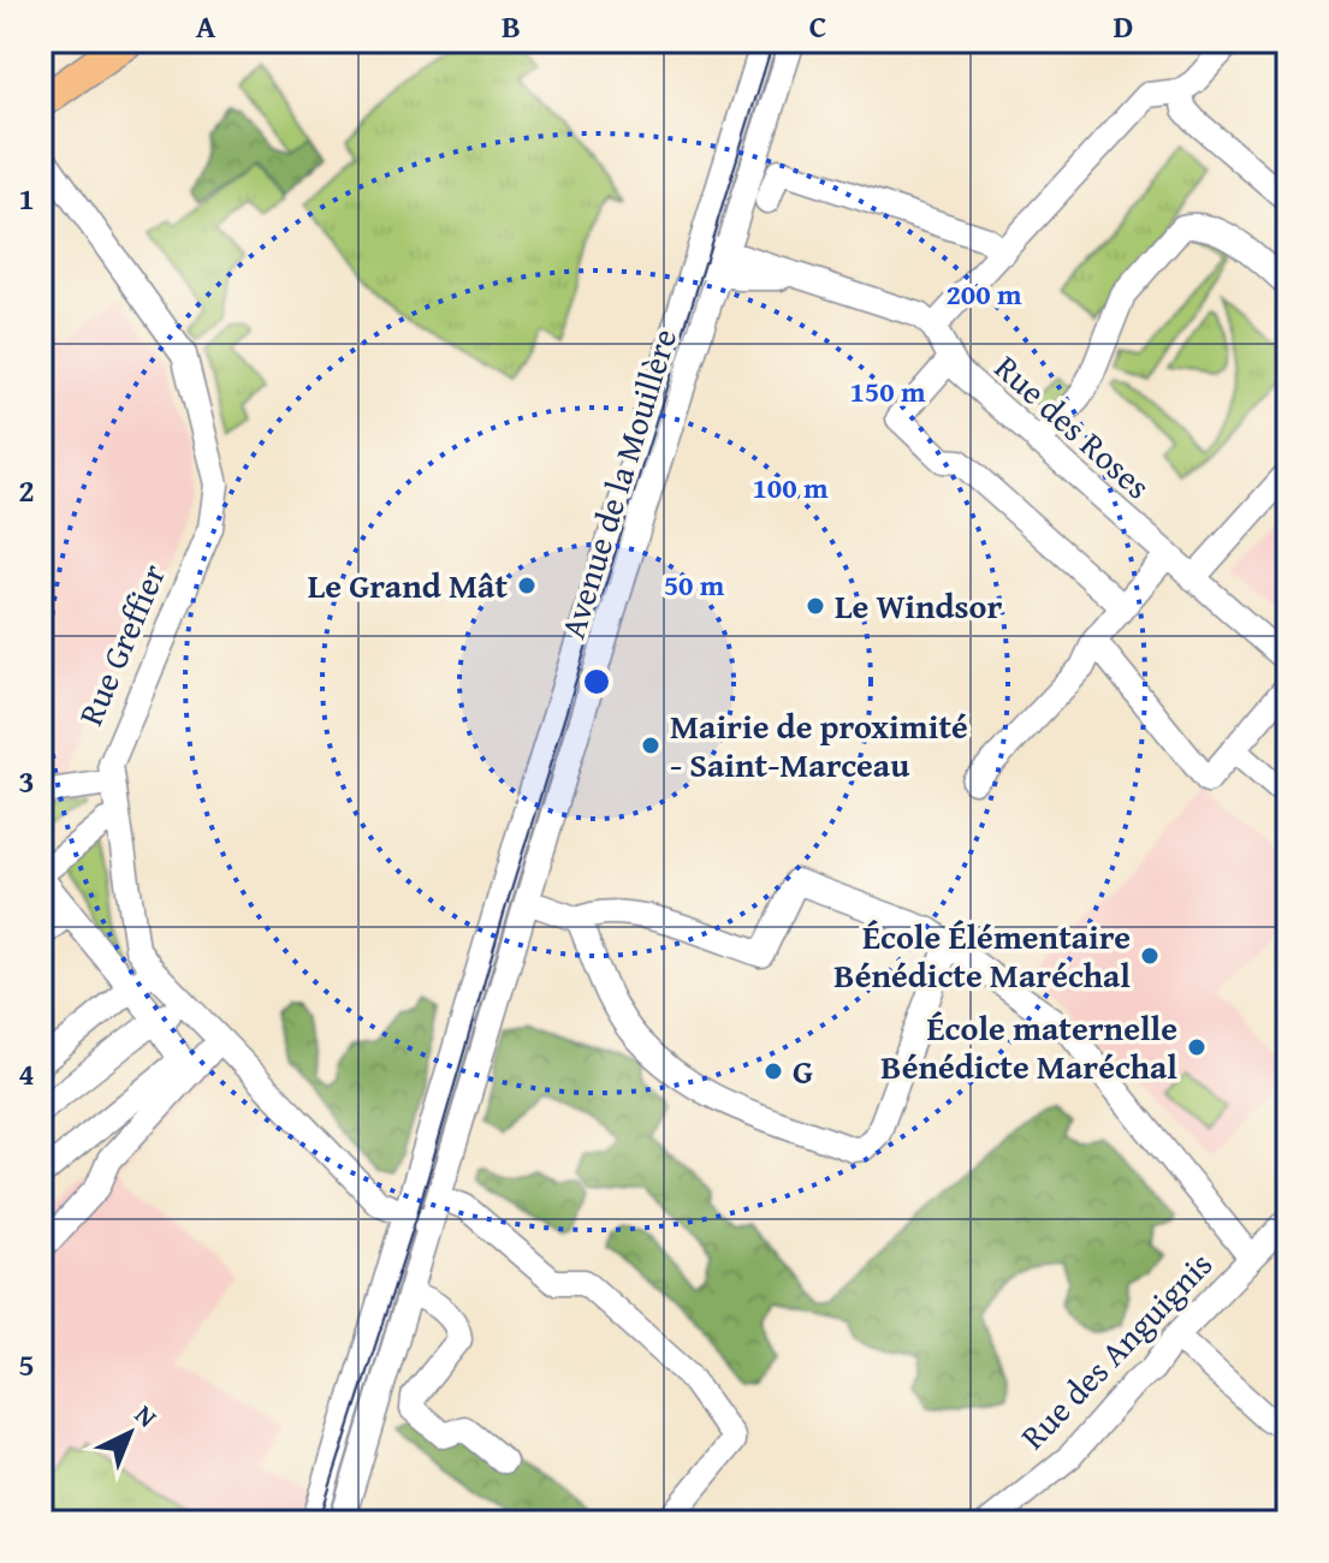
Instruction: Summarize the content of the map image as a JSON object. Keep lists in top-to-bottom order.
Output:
{
  "streets": {
    "street": [
      "Rue des Roses",
      "Avenue de la Mouillère",
      "Rue Greffier",
      "Rue des Anguignis"
    ]
  },
  "crossings": [
    ["Avenue de la Mouillère", "Rue Greffier"]
  ],
  "places": [
    "Le Grand Mât",
    "Le Windsor",
    "Mairie de proximité - Saint-Marceau",
    "École Élémentaire Bénédicte Maréchal",
    "École maternelle Bénédicte Maréchal",
    "G"
  ],
  "north": "top right",
  "grid": {
    "columns": [
      "A",
      "B",
      "C",
      "D"
    ],
    "rows": [
      "1",
      "2",
      "3",
      "4",
      "5"
    ]
  },
  "rings": [
    "200 m",
    "150 m",
    "100 m",
    "50 m"
  ]
}
